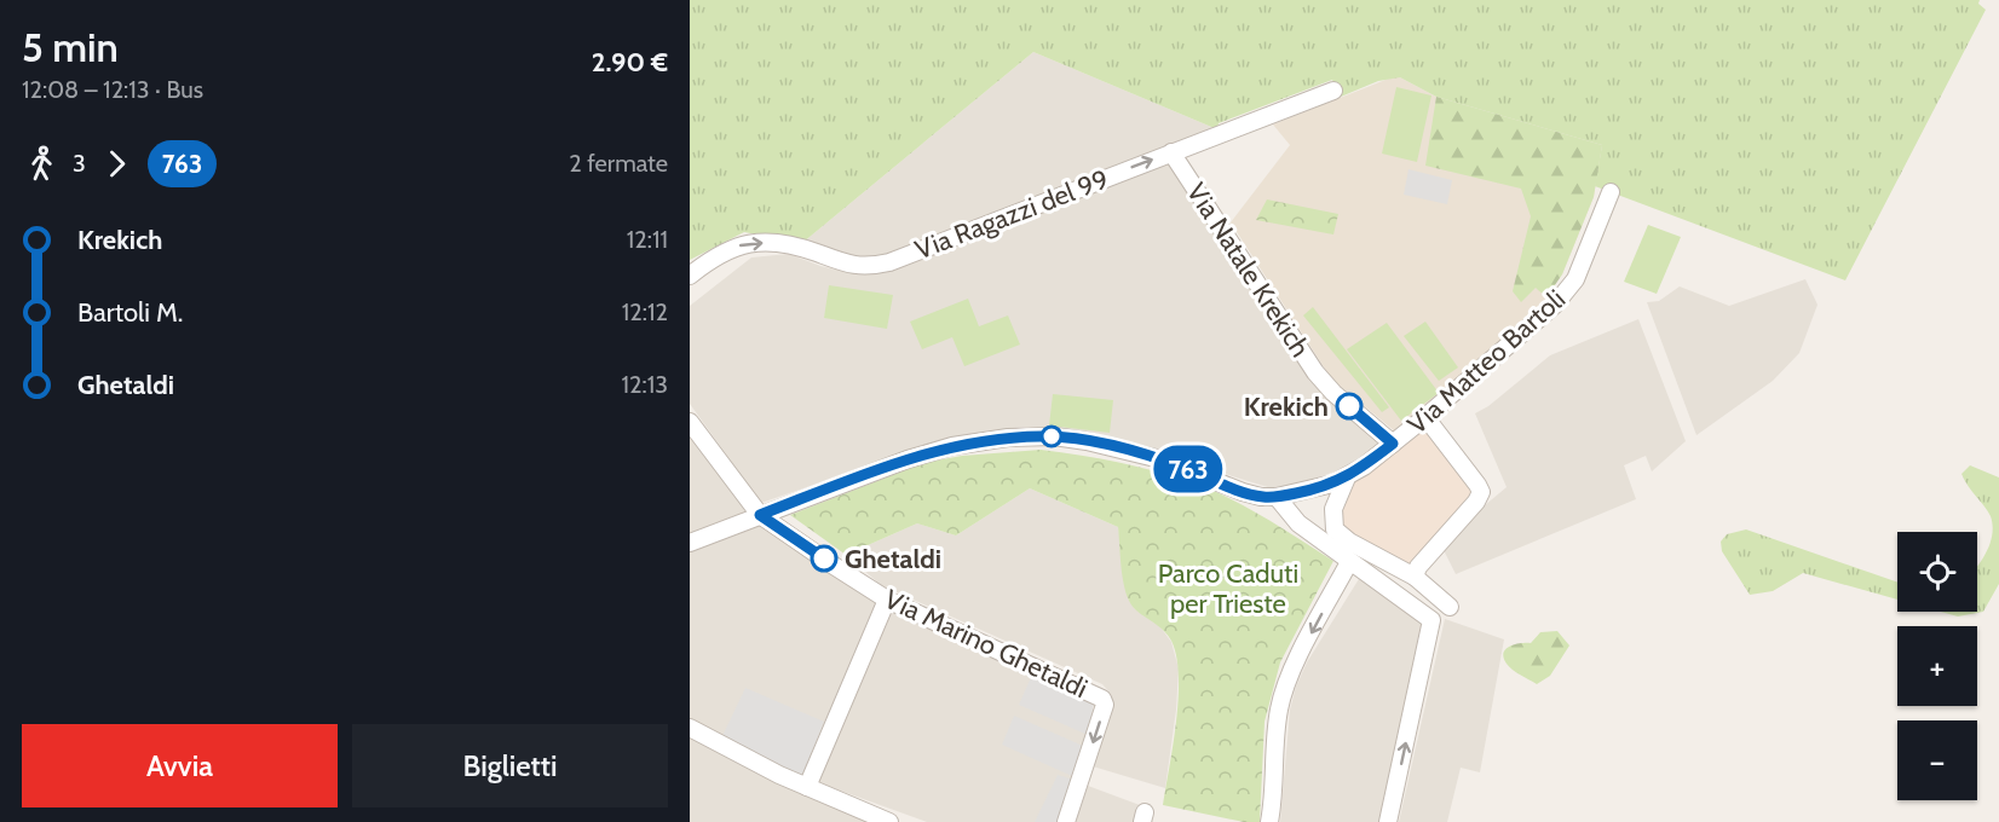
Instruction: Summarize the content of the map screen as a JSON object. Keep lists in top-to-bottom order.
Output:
{
  "streets": {
    "street": [
      "Via Ragazzi del 99",
      "Via Natale Krekich",
      "Via Matteo Bartoli",
      "Via Marino Ghetaldi"
    ]
  },
  "crossings": [
    ["Via Ragazzi del 99", "Via Natale Krekich"],
    ["Via Natale Krekich", "Via Matteo Bartoli"],
    ["Via Matteo Bartoli", "Via Marino Ghetaldi"]
  ],
  "one_way": ["Via Ragazzi del 99"],
  "parks": ["Parco Caduti per Trieste"],
  "places": ["Krekich", "Ghetaldi"],
  "lines": ["bus line 763"],
  "page": {
    "heading": ["5 min", "12:08 – 12:13 · Bus", "2.90 €"],
    "on_map": "763",
    "legs": ["3", "763", "2 fermate"],
    "list": [
      {
        "name": "Krekich",
        "value": "12:11"
      },
      {
        "name": "Bartoli M.",
        "value": "12:12"
      },
      {
        "name": "Ghetaldi",
        "value": "12:13"
      }
    ],
    "map_buttons": ["+", "−"],
    "buttons": ["Avvia", "Biglietti"]
  }
}
